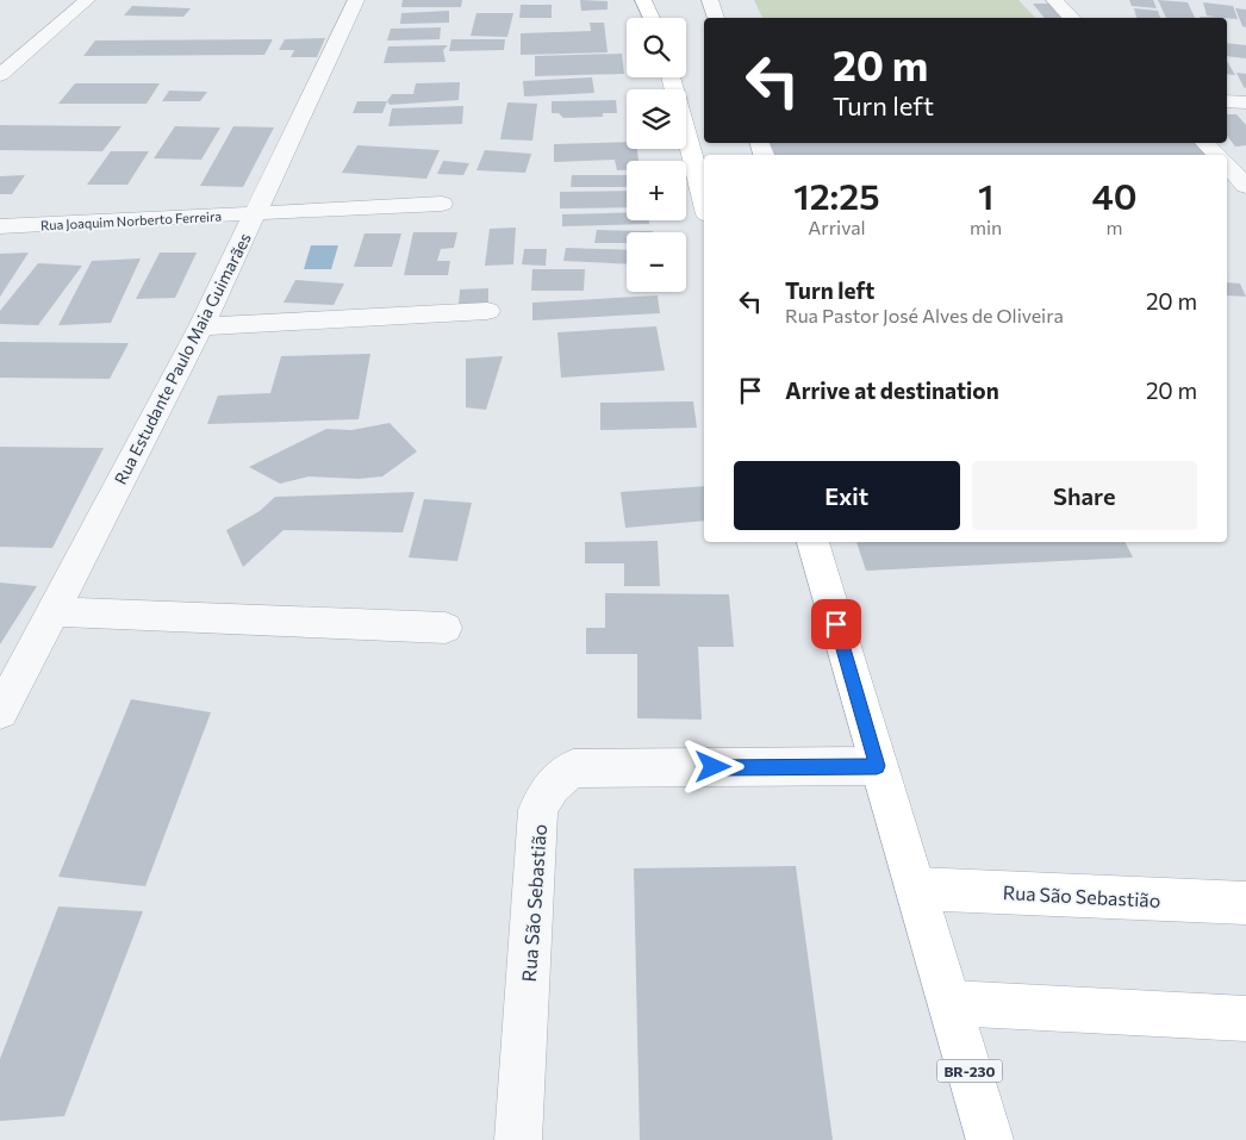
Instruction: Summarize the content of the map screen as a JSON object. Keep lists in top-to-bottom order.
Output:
{
  "streets": {
    "main road": ["Rua São Sebastião", "BR-230"],
    "street": ["Rua Joaquim Norberto Ferreira", "Rua Estudante Paulo Maia Guimarães"]
  },
  "crossings": [
    ["Rua Joaquim Norberto Ferreira", "Rua Estudante Paulo Maia Guimarães"],
    ["Rua São Sebastião", "BR-230"]
  ],
  "page": {
    "map_buttons": ["+", "−"],
    "turn": ["20 m", "Turn left"],
    "eta": [
      "12:25",
      "Arrival",
      "1",
      "min",
      "40",
      "m"
    ],
    "list": [
      {
        "name": "Turn left",
        "note": "Rua Pastor José Alves de Oliveira",
        "value": "20 m"
      },
      {
        "name": "Arrive at destination",
        "value": "20 m"
      }
    ],
    "buttons": ["Exit", "Share"]
  }
}
